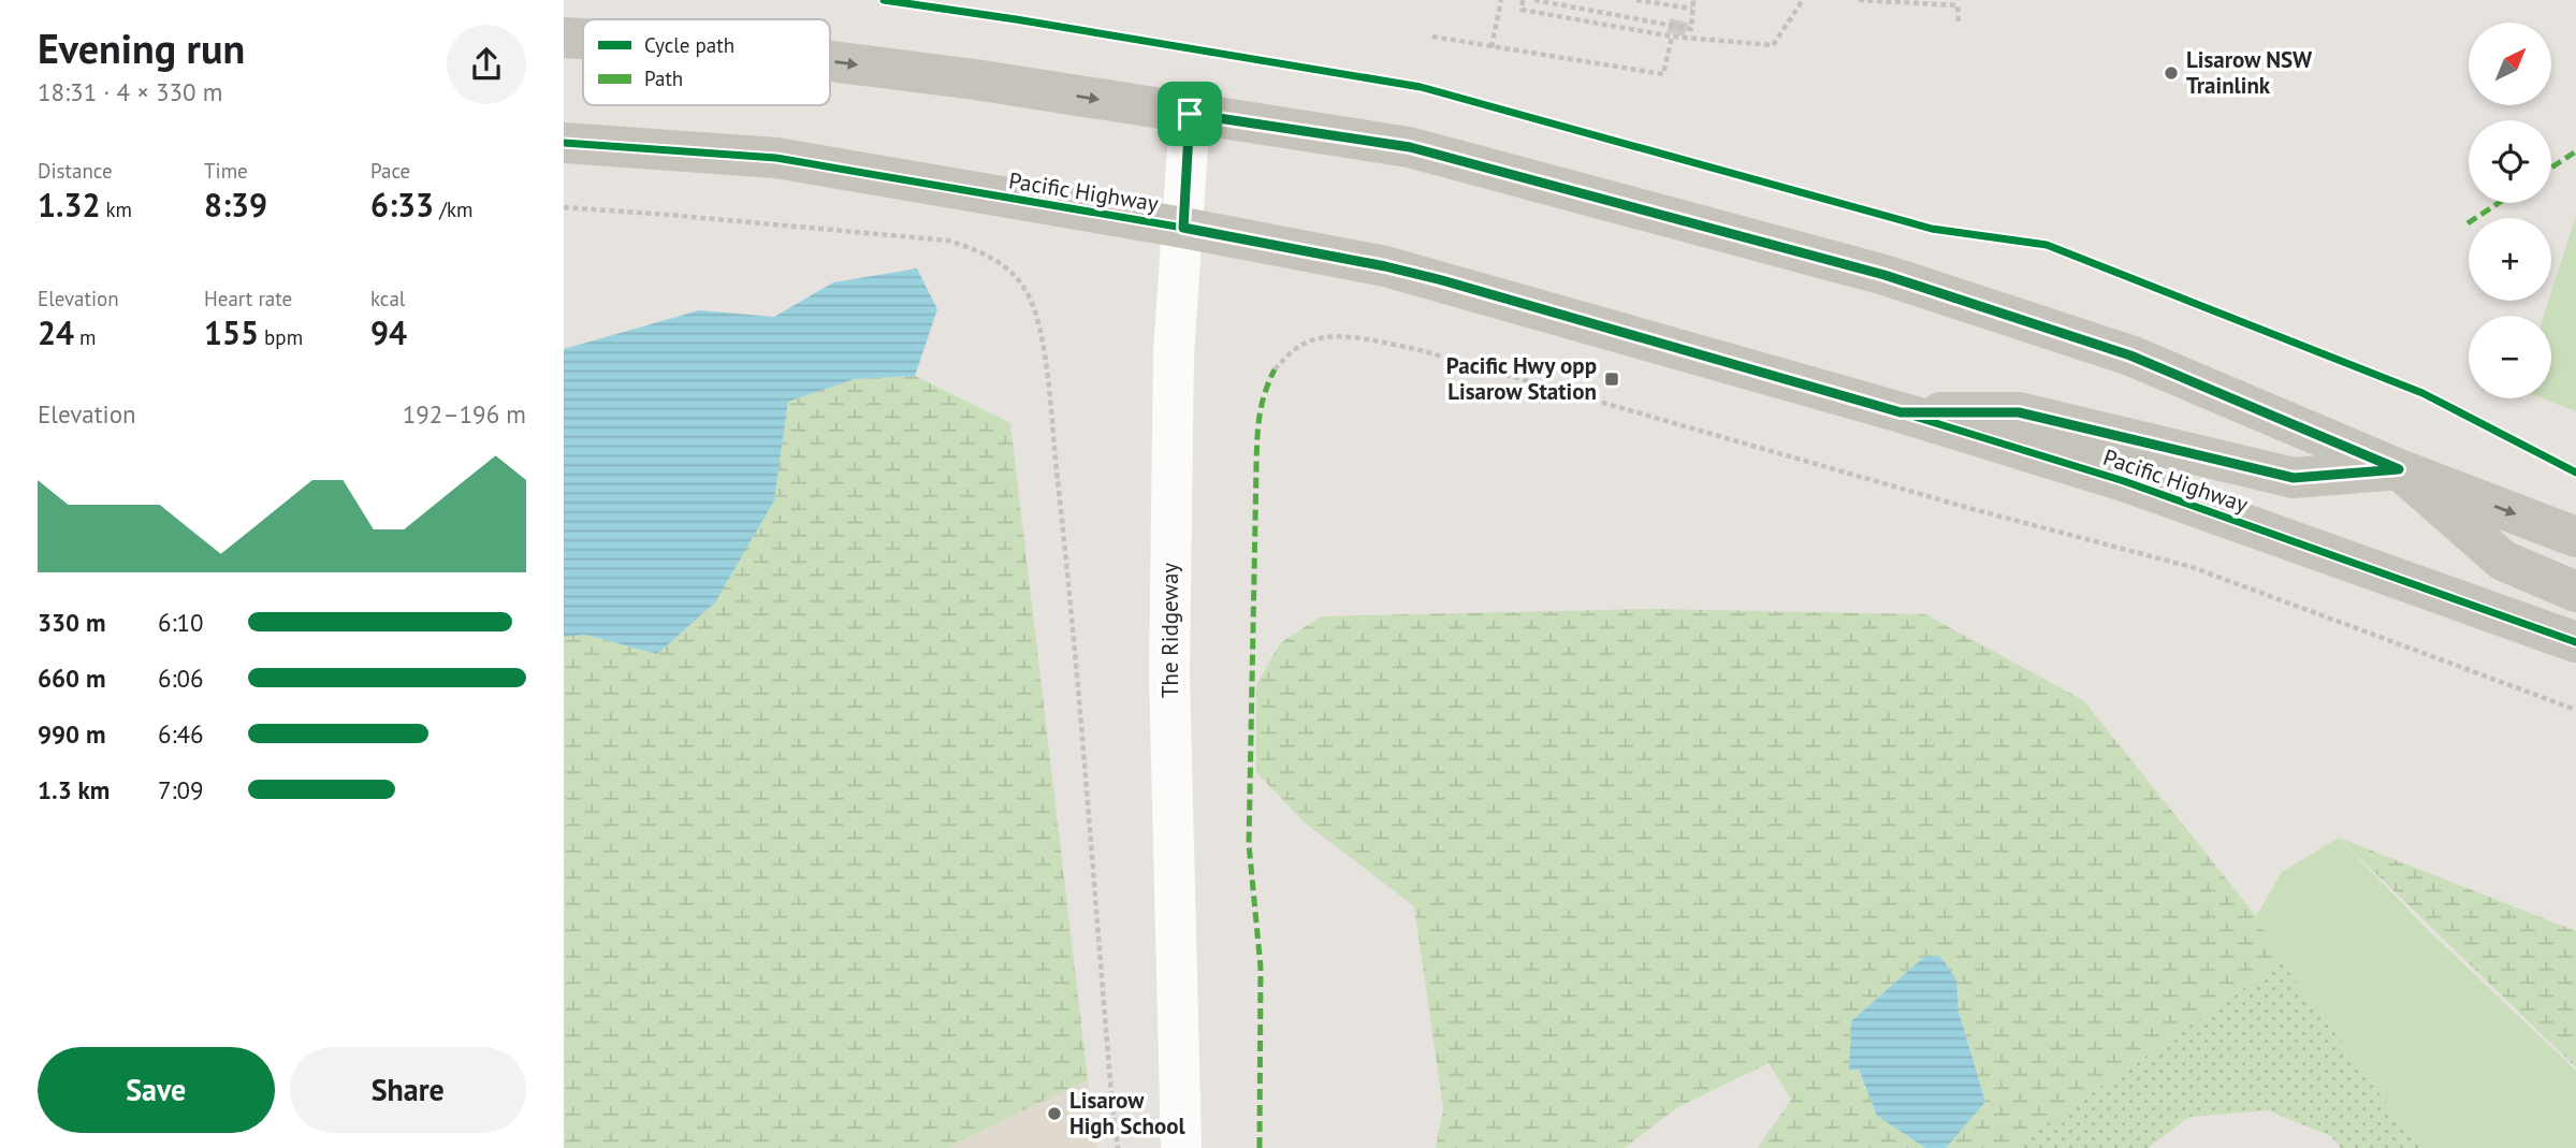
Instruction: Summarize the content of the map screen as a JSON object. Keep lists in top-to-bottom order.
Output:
{
  "streets": {
    "main road": ["Pacific Highway"],
    "street": ["The Ridgeway"]
  },
  "crossings": [
    ["Pacific Highway", "The Ridgeway"]
  ],
  "places": {
    "other": ["Lisarow NSW Trainlink", "Lisarow High School"],
    "transit": ["Pacific Hwy opp Lisarow Station"]
  },
  "legend": ["Cycle path", "Path"],
  "north": "top right",
  "page": {
    "heading": ["Evening run", "18:31 · 4 × 330 m"],
    "map_buttons": ["+", "−"],
    "stats": [
      ["Distance", "1.32 km"],
      ["Time", "8:39"],
      ["Pace", "6:33 /km"],
      ["Elevation", "24 m"],
      ["Heart rate", "155 bpm"],
      ["kcal", "94"]
    ],
    "chart": ["Elevation", "192–196 m"],
    "list": [
      {
        "name": "330 m",
        "note": "6:10"
      },
      {
        "name": "660 m",
        "note": "6:06"
      },
      {
        "name": "990 m",
        "note": "6:46"
      },
      {
        "name": "1.3 km",
        "note": "7:09"
      }
    ],
    "buttons": ["Save", "Share"]
  }
}
